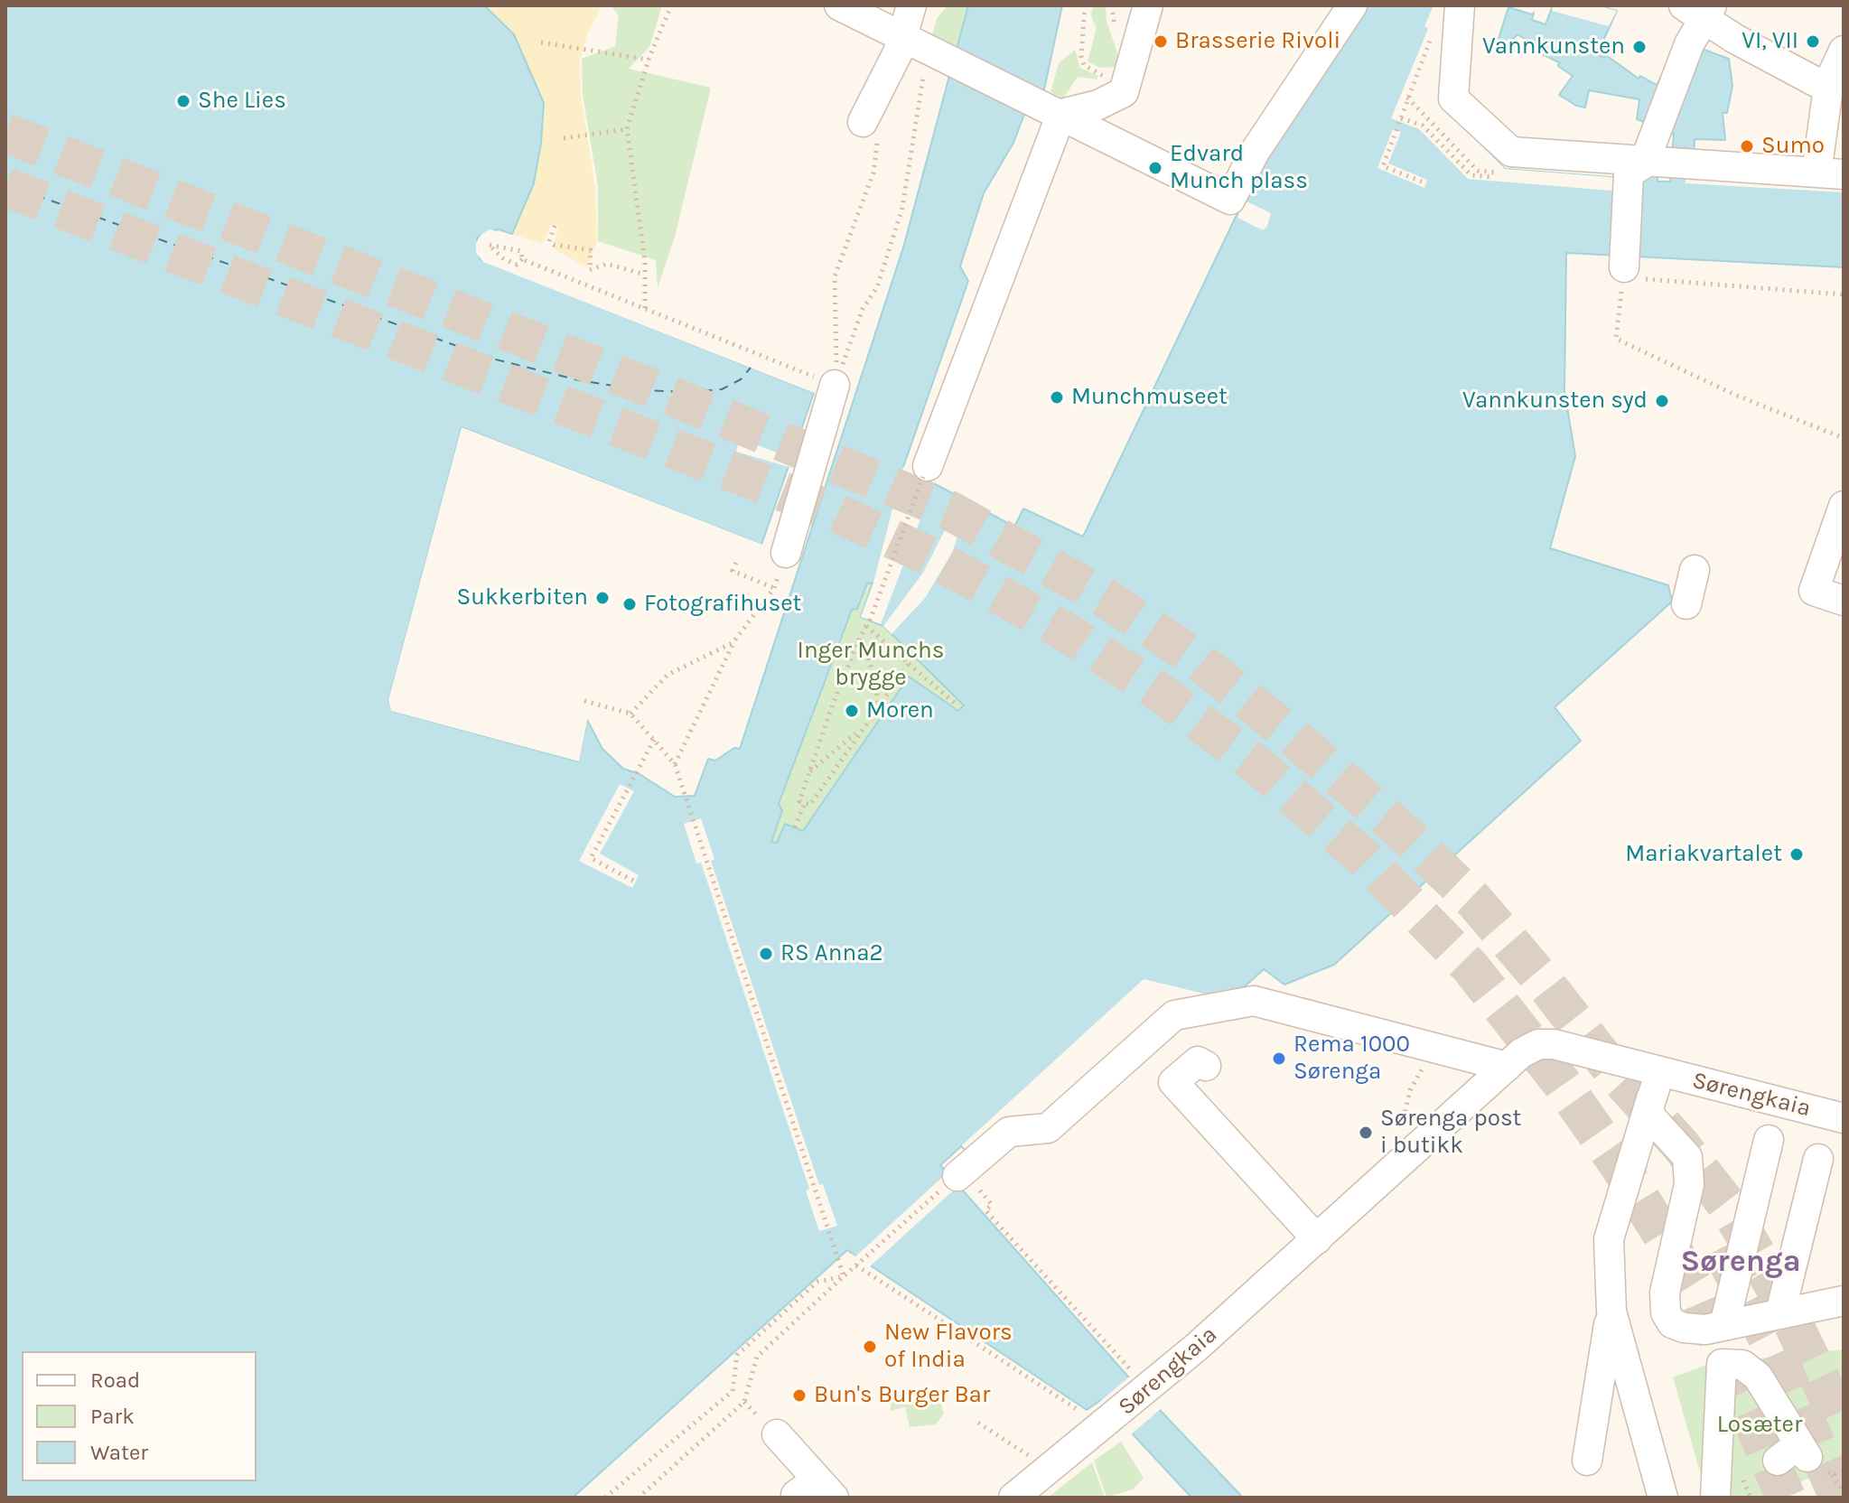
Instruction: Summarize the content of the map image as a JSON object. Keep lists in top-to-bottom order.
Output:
{
  "streets": {
    "street": ["Sørengkaia"]
  },
  "districts": ["Sørenga"],
  "parks": ["Inger Munchs brygge", "Losæter"],
  "places": [
    "Brasserie Rivoli",
    "VI, VII",
    "Vannkunsten",
    "She Lies",
    "Sumo",
    "Edvard Munch plass",
    "Munchmuseet",
    "Vannkunsten syd",
    "Sukkerbiten",
    "Fotografihuset",
    "Moren",
    "Mariakvartalet",
    "RS Anna2",
    "Rema 1000 Sørenga",
    "Sørenga post i butikk",
    "New Flavors of India",
    "Bun's Burger Bar"
  ],
  "legend": ["Road", "Park", "Water"]
}
